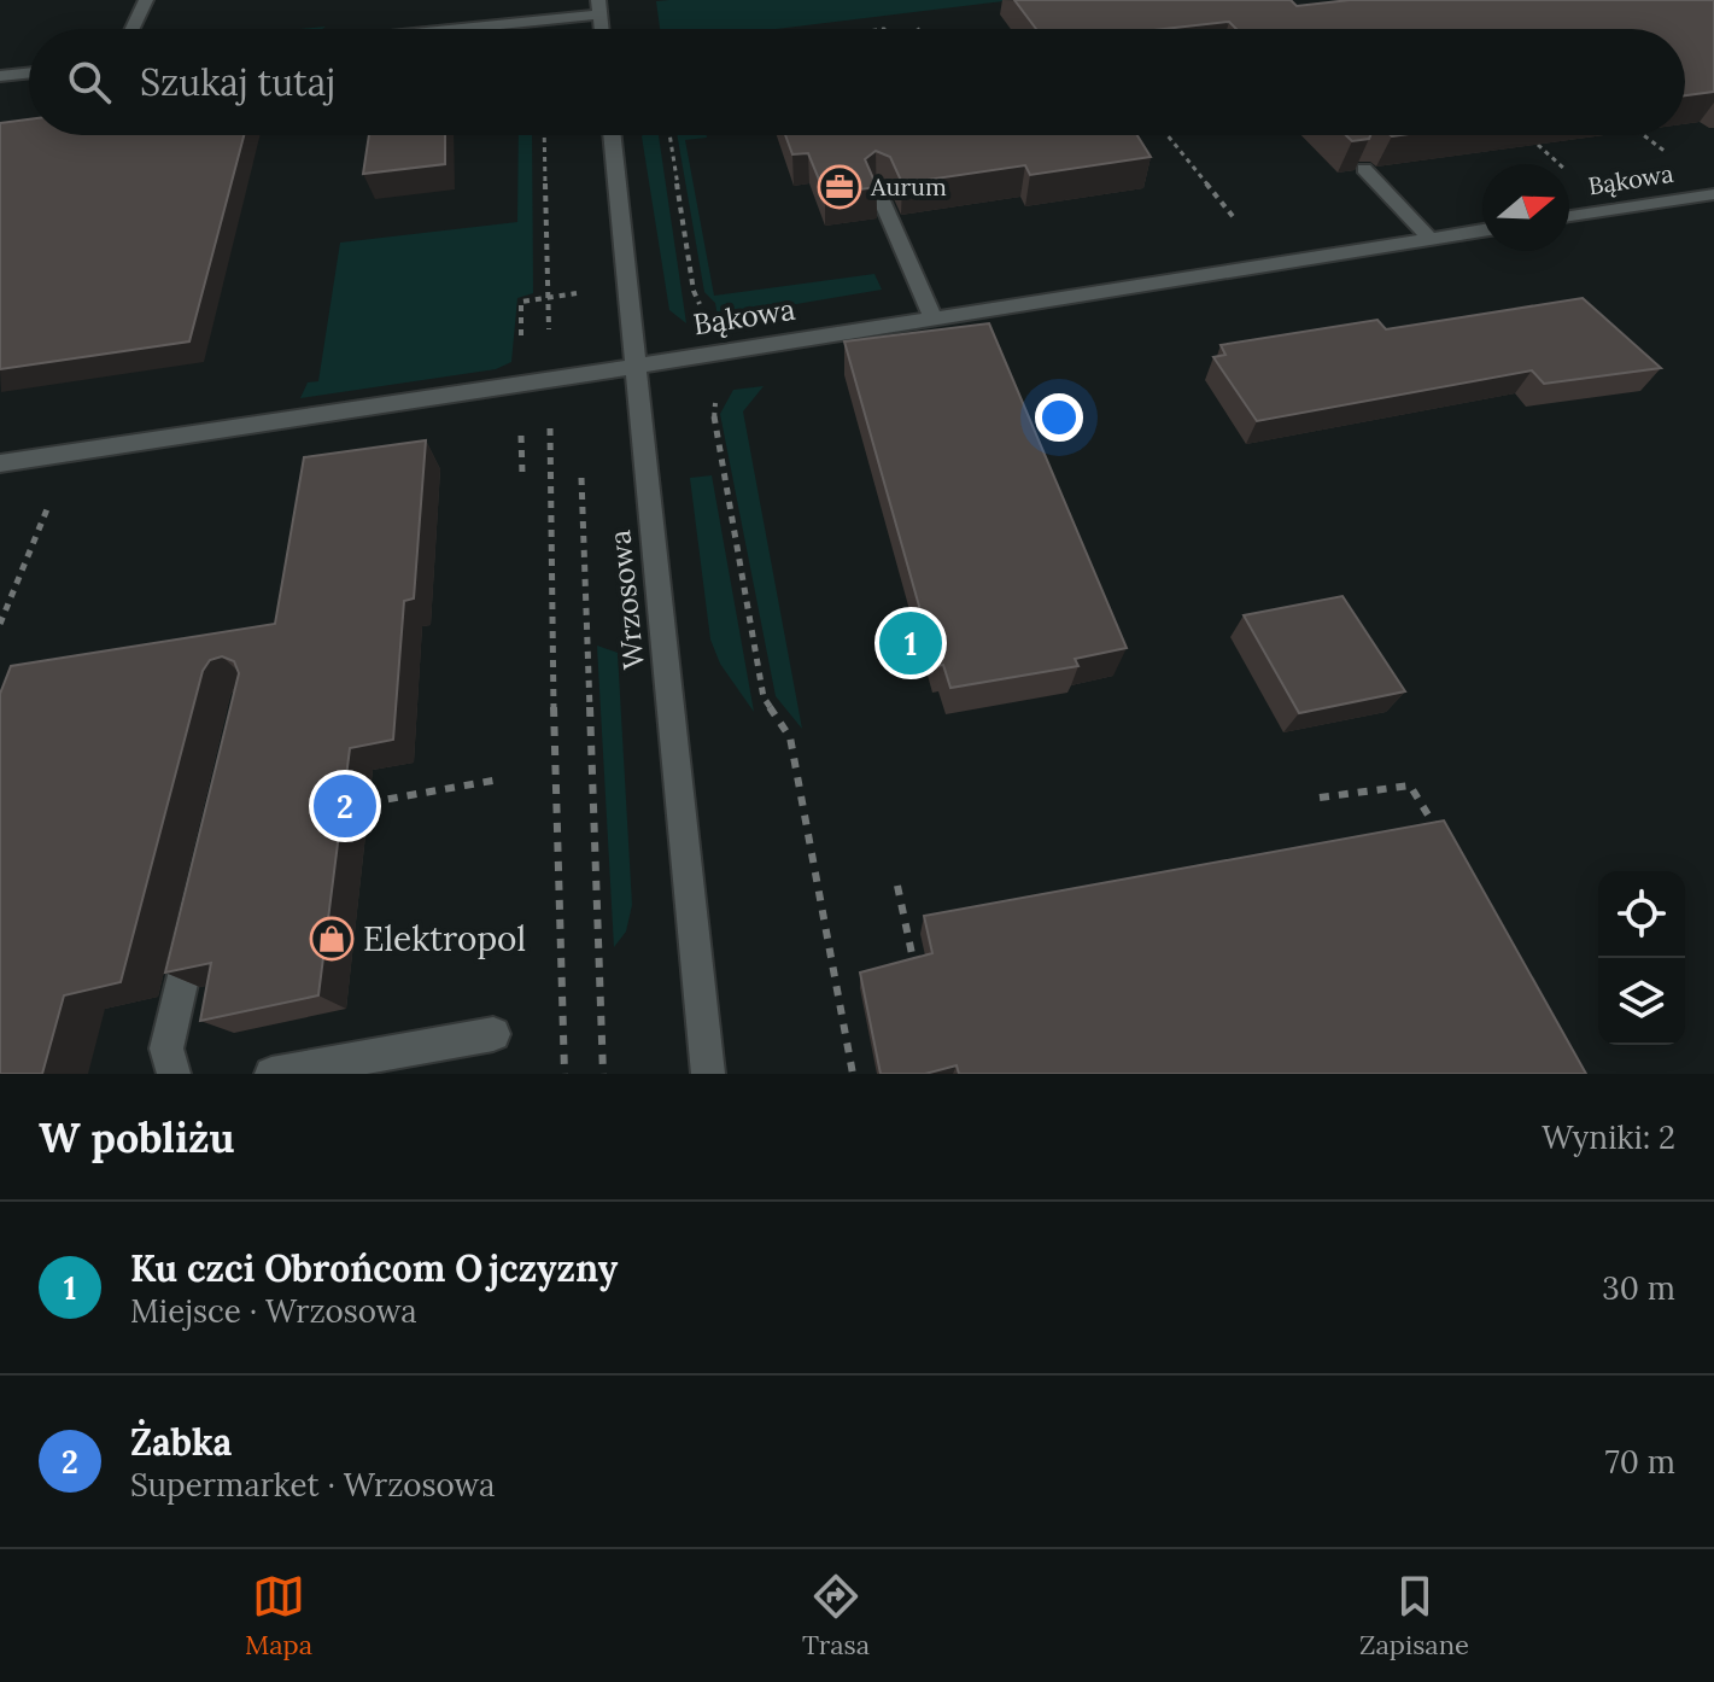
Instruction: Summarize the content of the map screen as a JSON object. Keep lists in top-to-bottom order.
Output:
{
  "streets": {
    "street": ["Bąkowa", "Wrzosowa"]
  },
  "crossings": [
    ["Bąkowa", "Wrzosowa"]
  ],
  "places": {
    "office": ["Aurum"],
    "shop": ["Elektropol"]
  },
  "north": "right",
  "page": {
    "search": "Szukaj tutaj",
    "pins": ["1", "2"],
    "heading": ["W pobliżu", "Wyniki: 2"],
    "list": [
      {
        "mark": "1",
        "name": "Ku czci Obrońcom Ojczyzny",
        "note": "Miejsce · Wrzosowa",
        "value": "30 m"
      },
      {
        "mark": "2",
        "name": "Żabka",
        "note": "Supermarket · Wrzosowa",
        "value": "70 m"
      }
    ],
    "nav": ["Mapa", "Trasa", "Zapisane"]
  }
}
